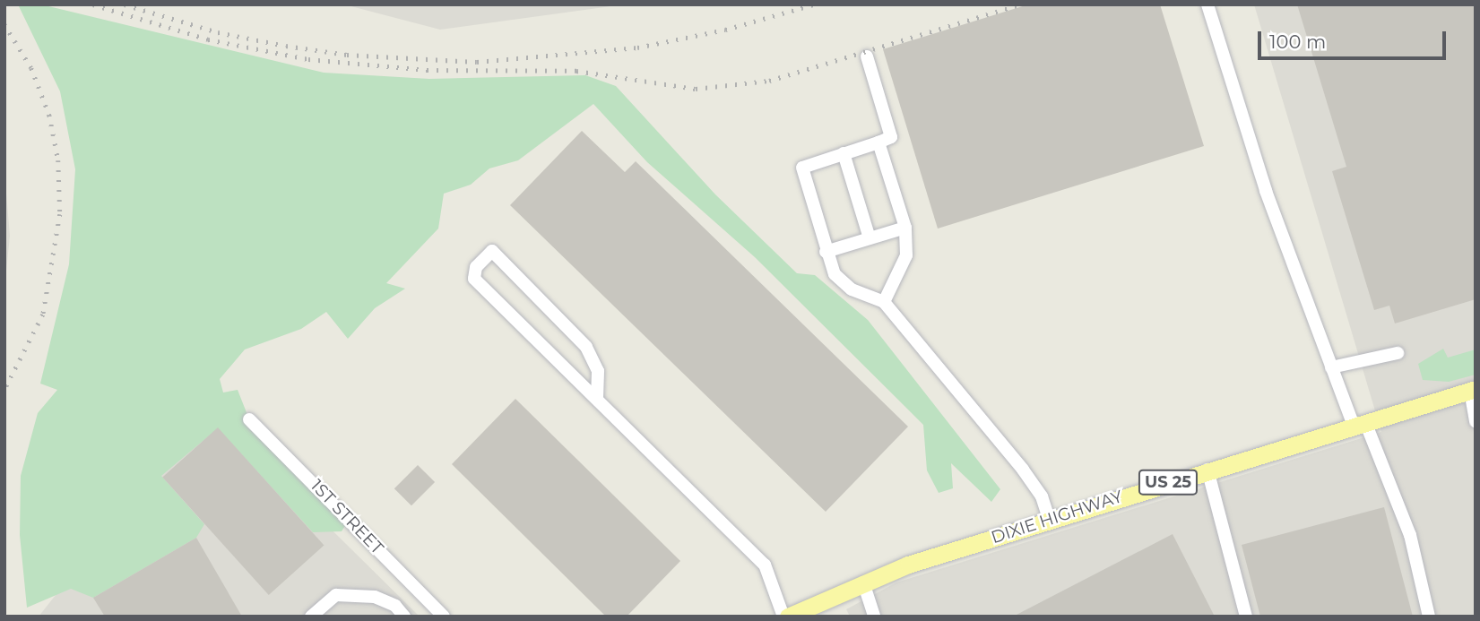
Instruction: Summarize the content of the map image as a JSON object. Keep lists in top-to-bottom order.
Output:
{
  "streets": {
    "main road": ["US 25", "DIXIE HIGHWAY"],
    "street": ["1ST STREET"]
  },
  "scale_bar": "100 m"
}
